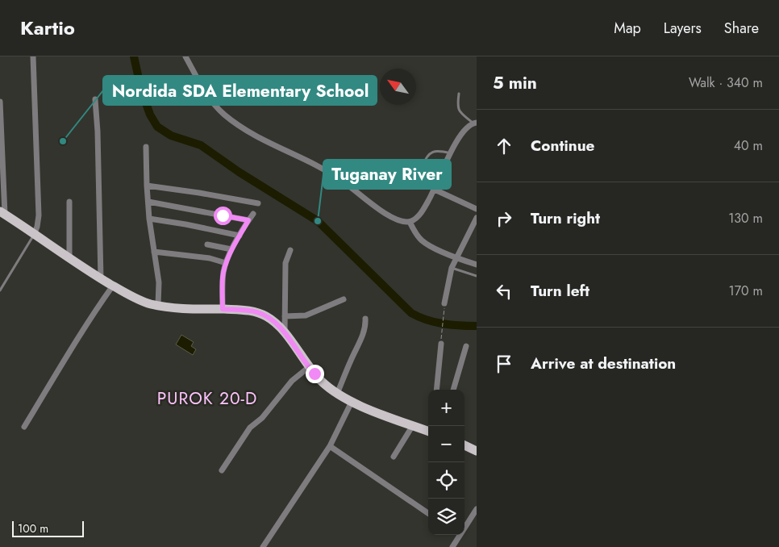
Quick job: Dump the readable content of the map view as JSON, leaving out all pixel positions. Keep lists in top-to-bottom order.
{
  "districts": ["PUROK 20-D"],
  "places": ["Nordida SDA Elementary School", "Tuganay River"],
  "scale_bar": "100 m",
  "north": "top left",
  "page": {
    "header": "Kartio",
    "nav": ["Map", "Layers", "Share"],
    "heading": ["5 min", "Walk · 340 m"],
    "list": [
      ["Continue", "40 m"],
      ["Turn right", "130 m"],
      ["Turn left", "170 m"],
      "Arrive at destination"
    ],
    "map_buttons": ["+", "−"],
    "scale": "100 m"
  }
}
